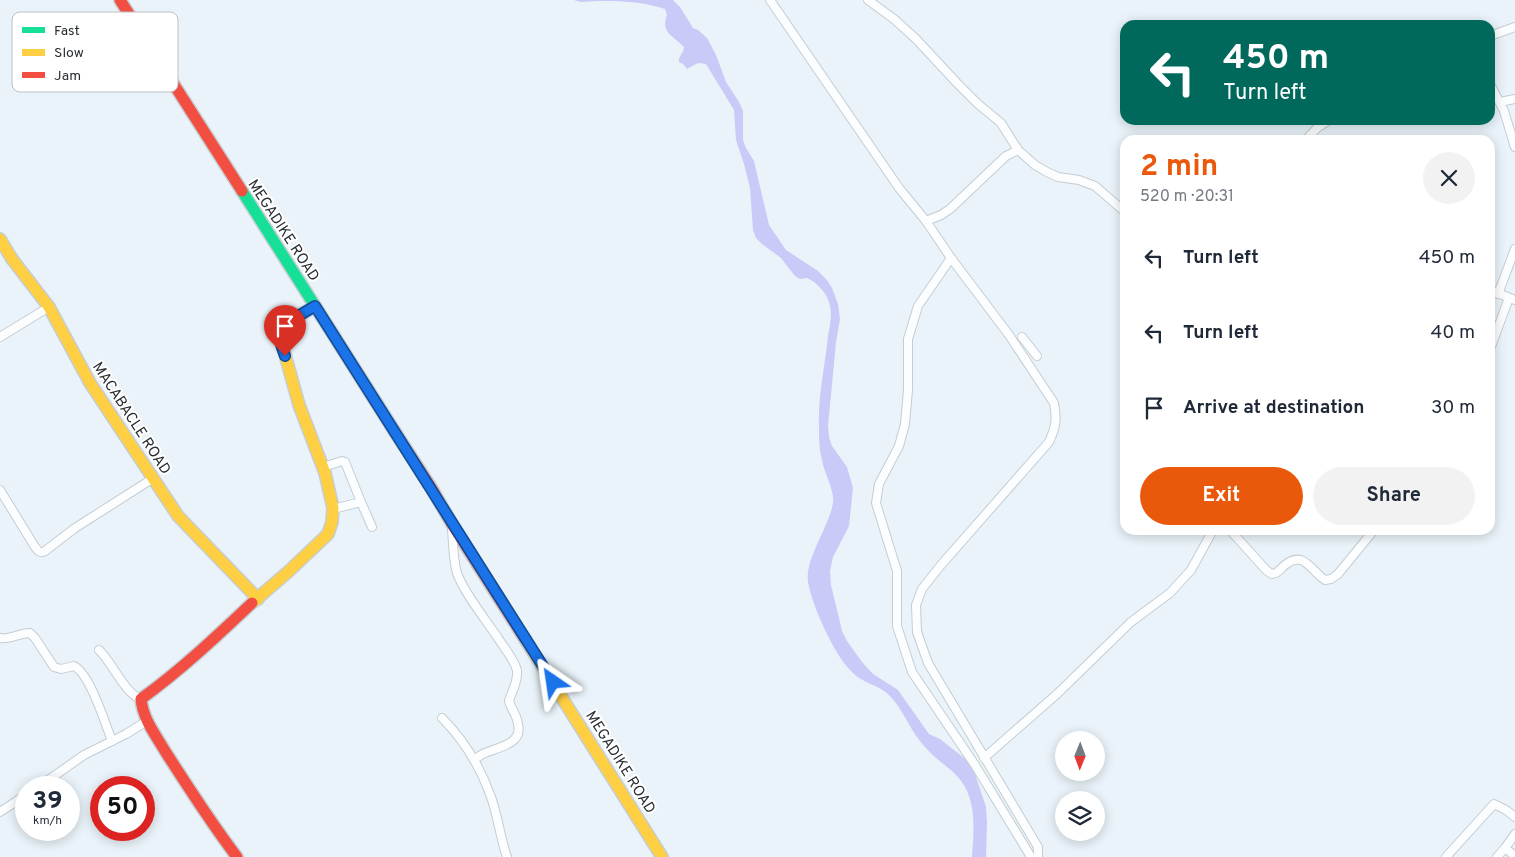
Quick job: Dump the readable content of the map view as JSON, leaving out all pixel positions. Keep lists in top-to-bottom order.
{
  "streets": {
    "street": ["MEGADIKE ROAD", "MACABACLE ROAD"]
  },
  "legend": ["Fast", "Slow", "Jam"],
  "north": "bottom",
  "page": {
    "turn": ["450 m", "Turn left"],
    "heading": ["2 min", "520 m · 20:31"],
    "list": [
      {
        "name": "Turn left",
        "value": "450 m"
      },
      {
        "name": "Turn left",
        "value": "40 m"
      },
      {
        "name": "Arrive at destination",
        "value": "30 m"
      }
    ],
    "buttons": ["Exit", "Share"],
    "speed": "39 km/h",
    "limit": "50"
  }
}
